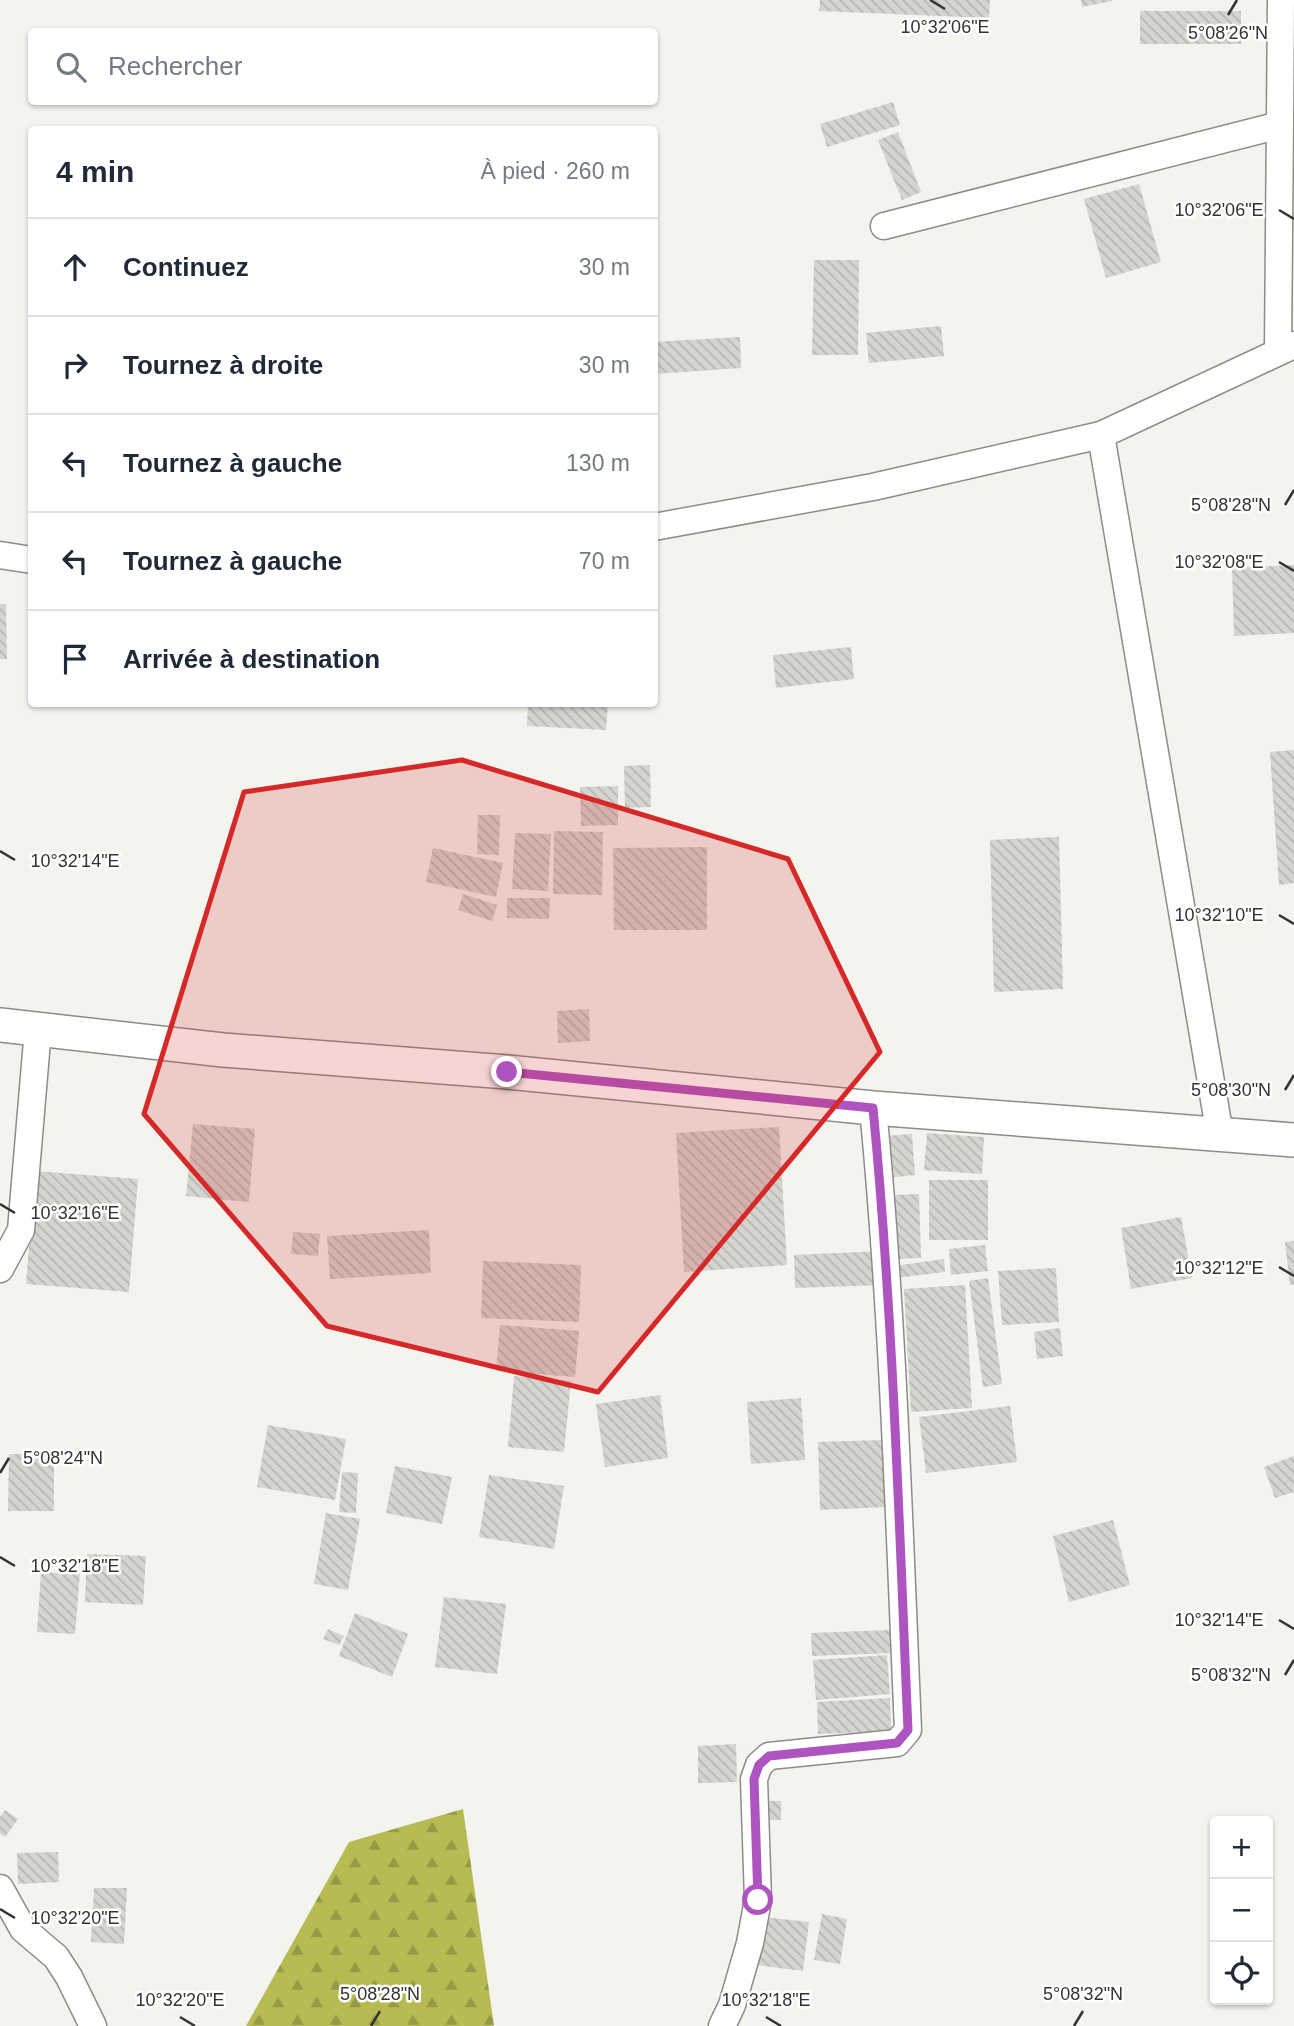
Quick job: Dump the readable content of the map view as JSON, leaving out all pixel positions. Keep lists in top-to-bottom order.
{
  "page": {
    "search": "Rechercher",
    "heading": ["4 min", "À pied · 260 m"],
    "list": [
      ["Continuez", "30 m"],
      ["Tournez à droite", "30 m"],
      ["Tournez à gauche", "130 m"],
      ["Tournez à gauche", "70 m"],
      "Arrivée à destination"
    ],
    "map_buttons": ["+", "−"]
  },
  "coordinates": [
    "10°32'06\"E",
    "5°08'26\"N",
    "5°08'28\"N",
    "10°32'08\"E",
    "10°32'14\"E",
    "10°32'10\"E",
    "5°08'30\"N",
    "10°32'16\"E",
    "10°32'12\"E",
    "5°08'24\"N",
    "10°32'18\"E",
    "5°08'32\"N",
    "10°32'20\"E"
  ]
}
